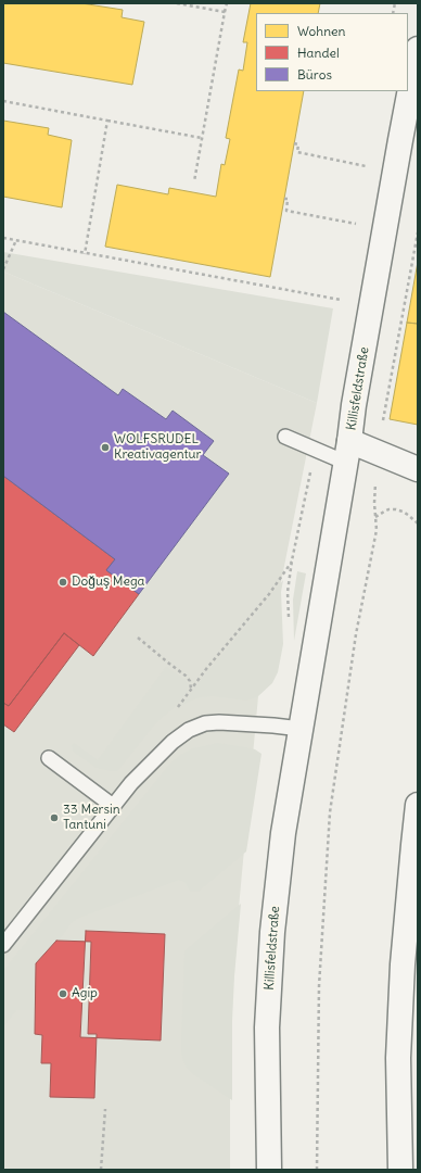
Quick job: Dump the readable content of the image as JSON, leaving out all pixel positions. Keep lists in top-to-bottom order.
{
  "streets": {
    "main road": ["Killisfeldstraße"]
  },
  "places": [
    "WOLFSRUDEL Kreativagentur",
    "Doğuş Mega",
    "33 Mersin Tantuni",
    "Agip"
  ],
  "legend": ["Wohnen", "Handel", "Büros"]
}
